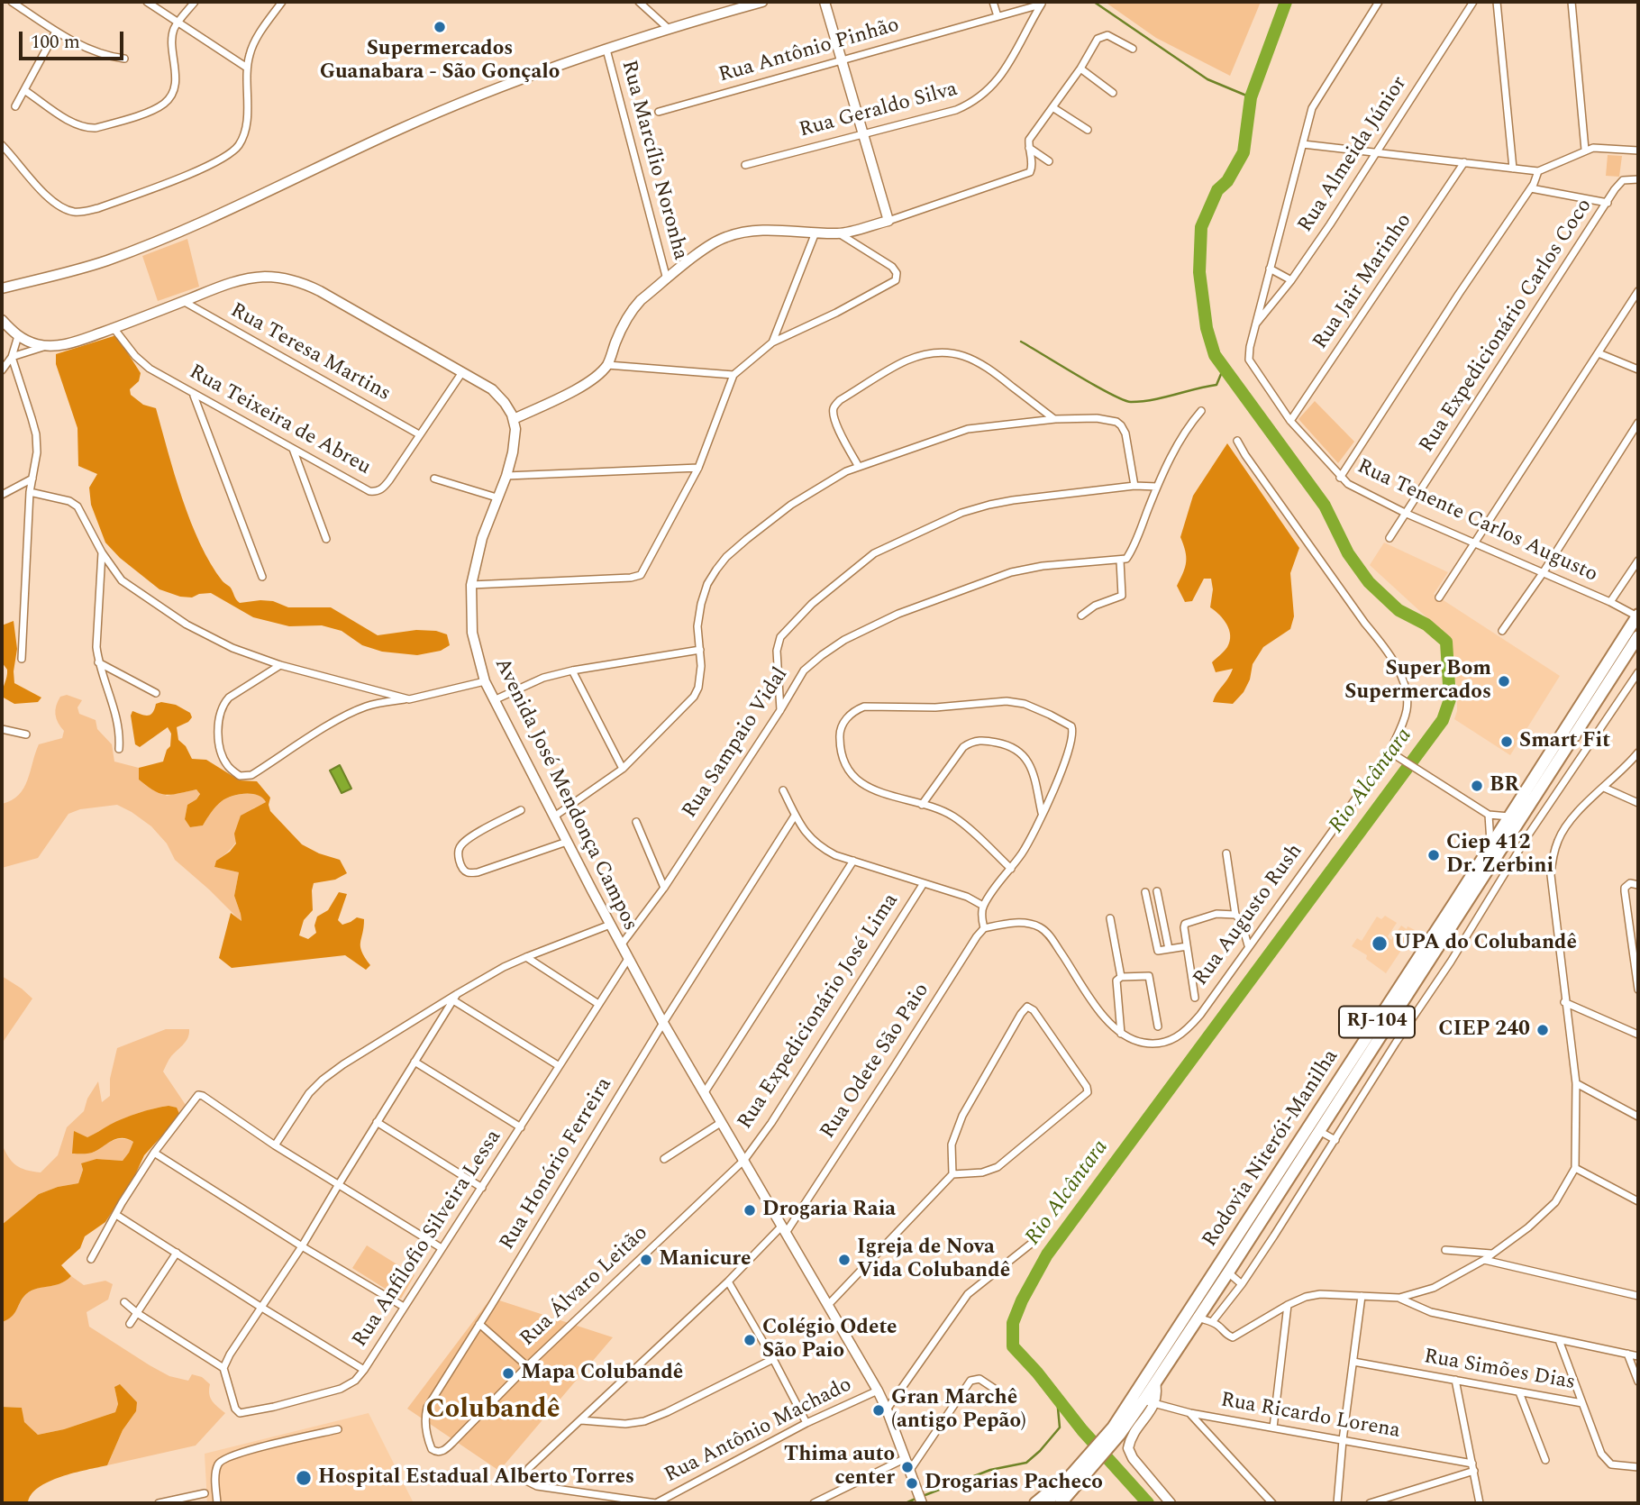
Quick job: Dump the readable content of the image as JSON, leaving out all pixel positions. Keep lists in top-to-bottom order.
{
  "streets": {
    "highway": ["RJ-104", "Rodovia Niterói-Manilha"],
    "main road": ["Avenida José Mendonça Campos"],
    "street": [
      "Rua Antônio Pinhão",
      "Rua Geraldo Silva",
      "Rua Almeida Júnior",
      "Rua Marcílio Noronha",
      "Rua Jair Marinho",
      "Rua Expedicionário Carlos Coco",
      "Rua Teresa Martins",
      "Rua Teixeira de Abreu",
      "Rua Tenente Carlos Augusto",
      "Rua Sampaio Vidal",
      "Rua Augusto Rush",
      "Rua Expedicionário José Lima",
      "Rua Odete São Paio",
      "Rua Honório Ferreira",
      "Rua Anfilofio Silveira Lessa",
      "Rua Álvaro Leitão",
      "Rua Simões Dias",
      "Rua Ricardo Lorena",
      "Rua Antônio Machado"
    ]
  },
  "crossings": [
    ["Rua Antônio Pinhão", "Rua Geraldo Silva"],
    ["Rua Almeida Júnior", "Rua Tenente Carlos Augusto"],
    ["Rua Jair Marinho", "Rua Tenente Carlos Augusto"],
    ["Rua Expedicionário Carlos Coco", "Rua Tenente Carlos Augusto"],
    ["Rua Teresa Martins", "Rua Teixeira de Abreu"],
    ["Rua Tenente Carlos Augusto", "Rodovia Niterói-Manilha"],
    ["Rua Sampaio Vidal", "Avenida José Mendonça Campos"],
    ["Avenida José Mendonça Campos", "Rua Expedicionário José Lima"],
    ["Avenida José Mendonça Campos", "Rua Odete São Paio"],
    ["Avenida José Mendonça Campos", "Rua Honório Ferreira"],
    ["Avenida José Mendonça Campos", "Rua Anfilofio Silveira Lessa"],
    ["Avenida José Mendonça Campos", "Rua Álvaro Leitão"],
    ["Avenida José Mendonça Campos", "Rua Antônio Machado"],
    ["Rua Expedicionário José Lima", "Rua Álvaro Leitão"],
    ["Rua Odete São Paio", "Rua Antônio Machado"],
    ["Rodovia Niterói-Manilha", "Rua Ricardo Lorena"],
    ["Rua Honório Ferreira", "Rua Álvaro Leitão"]
  ],
  "districts": ["Colubandê"],
  "water": ["Rio Alcântara"],
  "places": [
    "Supermercados Guanabara - São Gonçalo",
    "Super Bom Supermercados",
    "Smart Fit",
    "BR",
    "Ciep 412 Dr. Zerbini",
    "UPA do Colubandê",
    "CIEP 240",
    "Drogaria Raia",
    "Manicure",
    "Igreja de Nova Vida Colubandê",
    "Colégio Odete São Paio",
    "Mapa Colubandê",
    "Gran Marchê (antigo Pepão)",
    "Thima auto center",
    "Hospital Estadual Alberto Torres",
    "Drogarias Pacheco"
  ],
  "scale_bar": "100 m"
}
